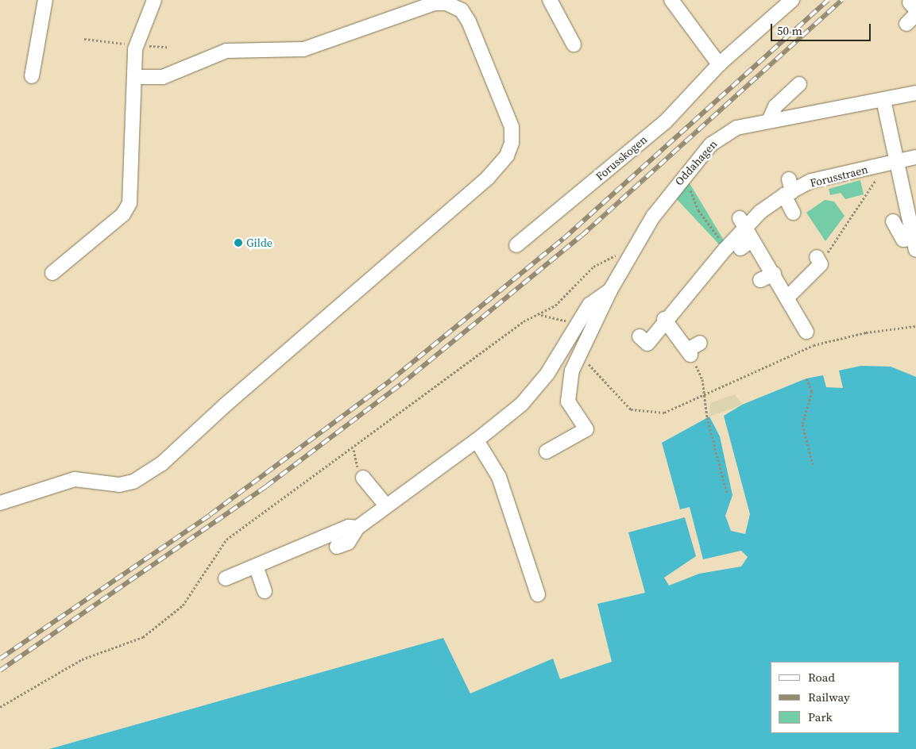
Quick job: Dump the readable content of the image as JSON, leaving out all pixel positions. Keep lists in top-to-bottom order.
{
  "streets": {
    "street": ["Forusskogen", "Oddahagen", "Forusstraen"]
  },
  "places": ["Gilde"],
  "legend": ["Road", "Railway", "Park"],
  "scale_bar": "50 m"
}
